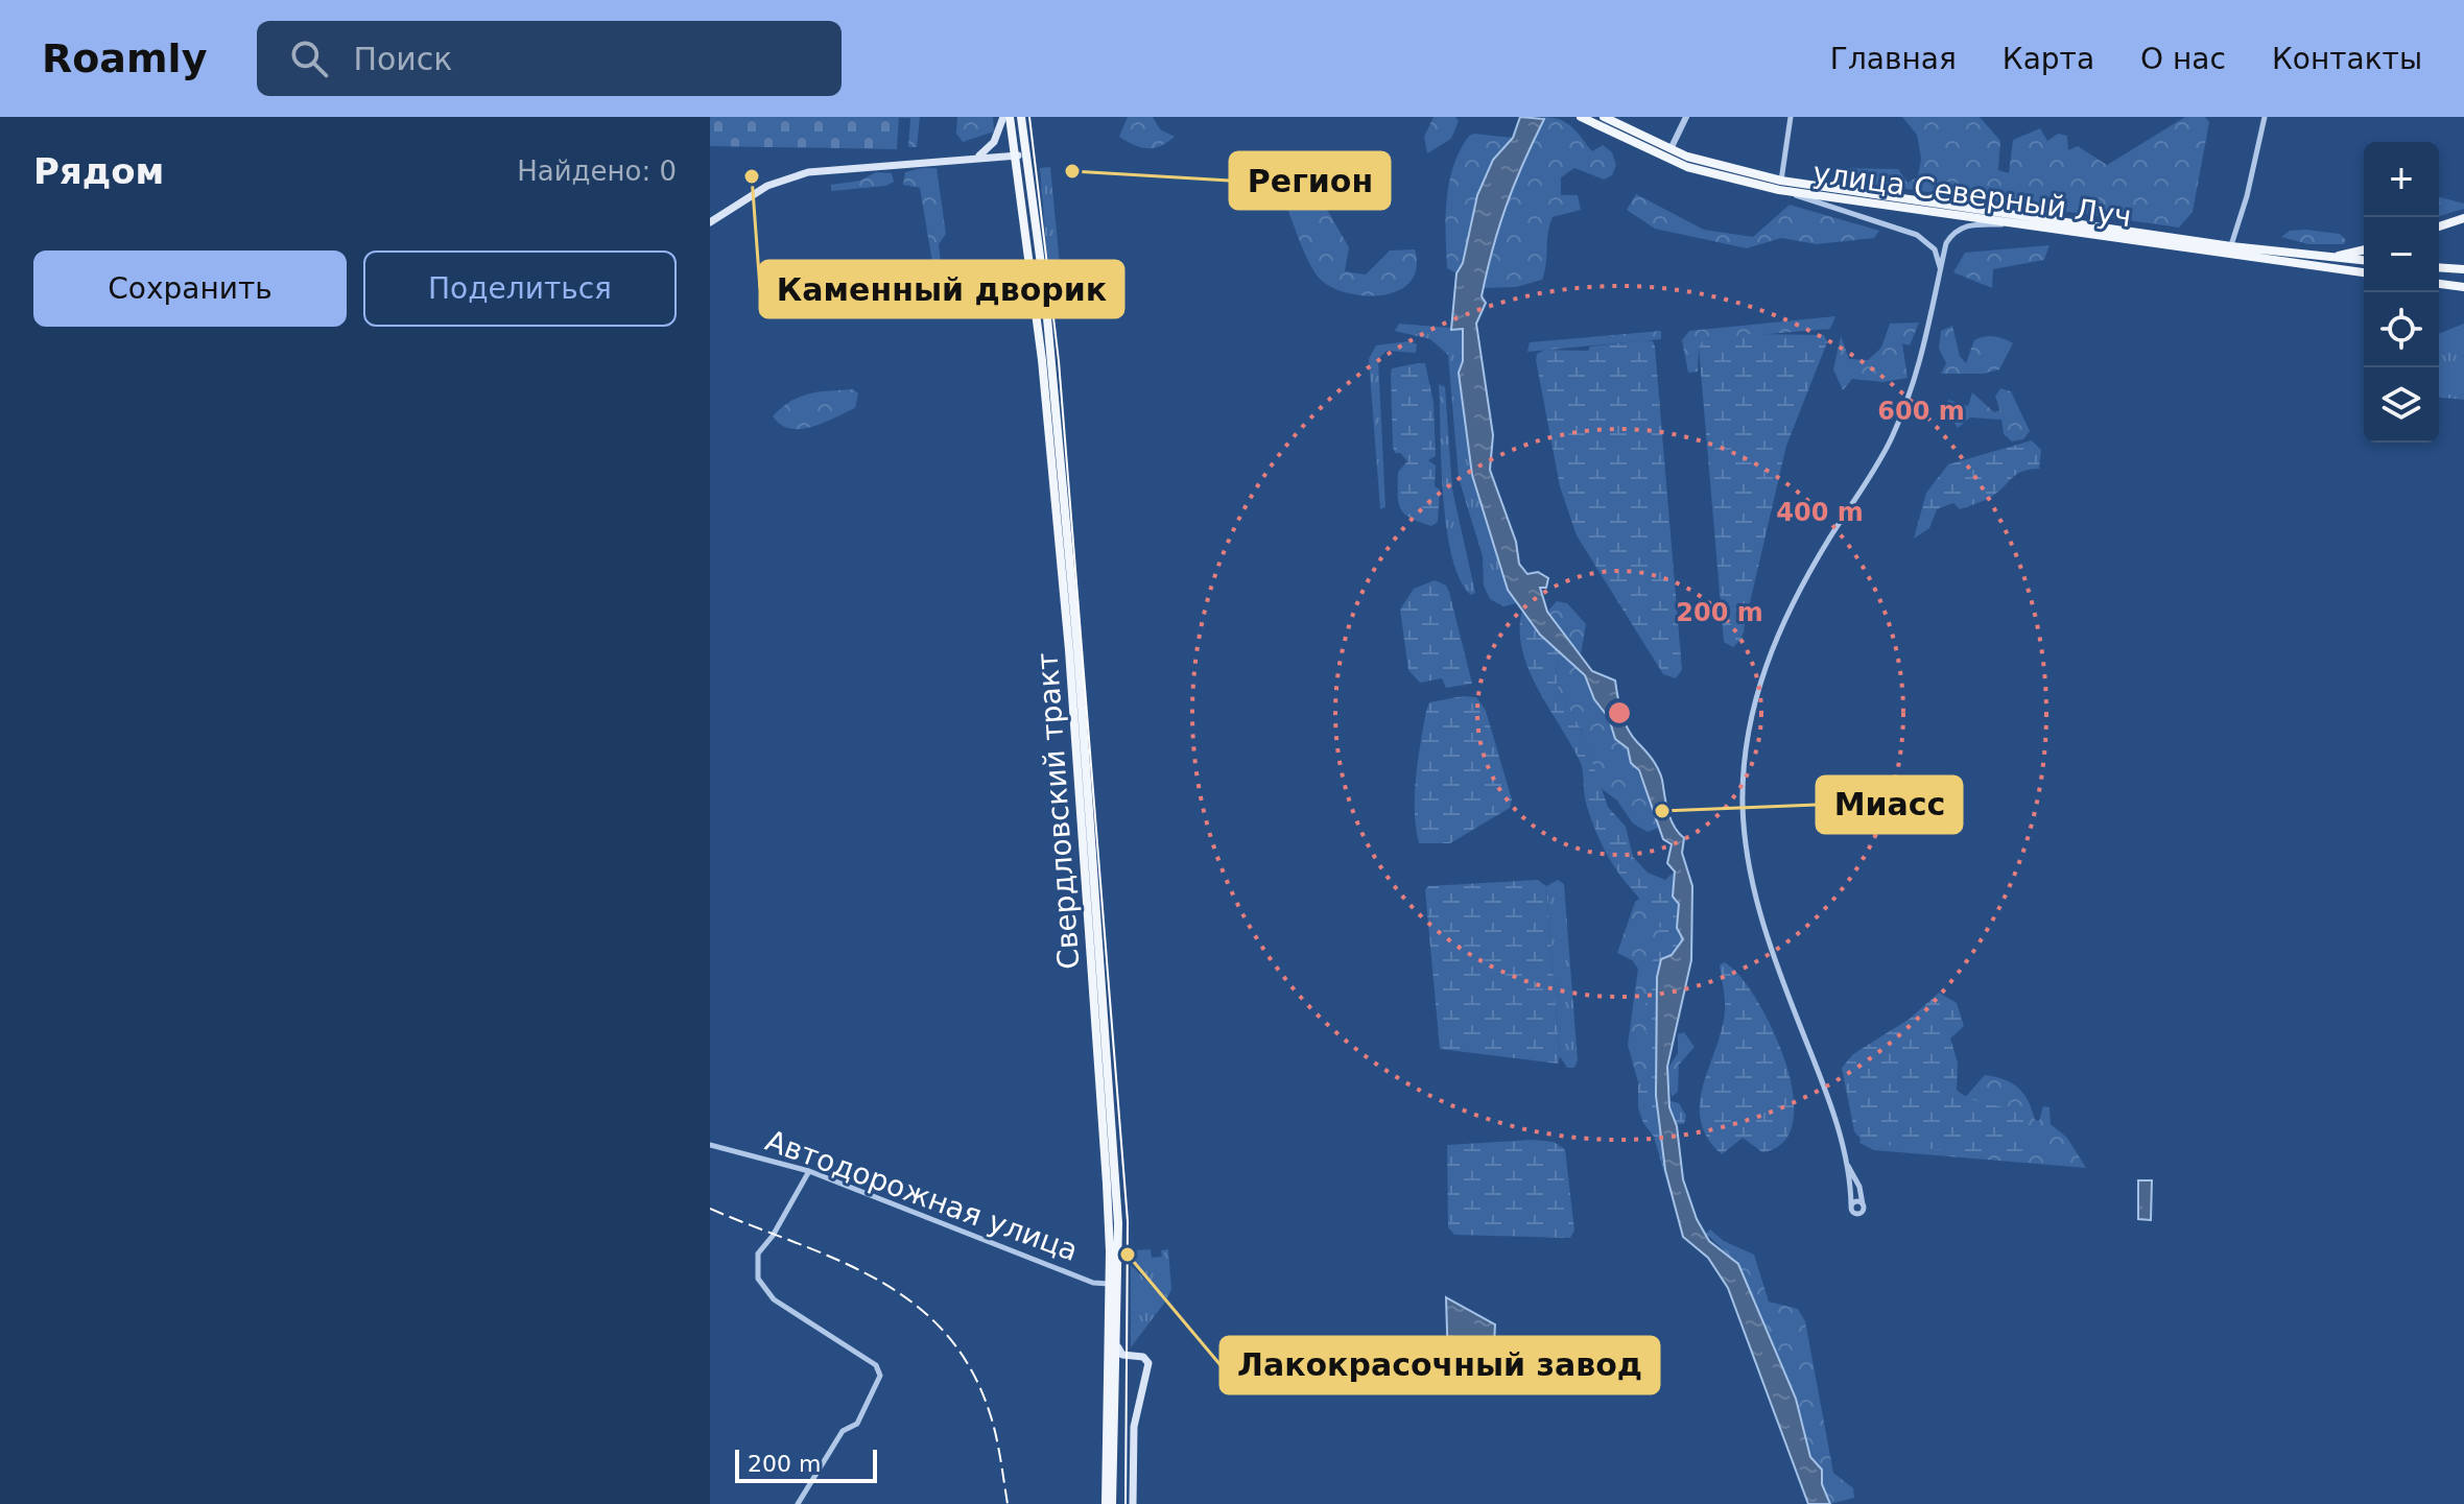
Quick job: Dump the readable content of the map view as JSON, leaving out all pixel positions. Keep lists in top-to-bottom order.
{
  "streets": {
    "main road": ["улица Северный Луч", "Свердловский тракт"],
    "street": ["Автодорожная улица"]
  },
  "crossings": [
    ["Свердловский тракт", "Автодорожная улица"]
  ],
  "places": [
    "Регион",
    "Каменный дворик",
    "Миасс",
    "Лакокрасочный завод"
  ],
  "scale_bar": "200 m",
  "page": {
    "header": "Roamly",
    "search": "Поиск",
    "nav": [
      "Главная",
      "Карта",
      "О нас",
      "Контакты"
    ],
    "heading": ["Рядом", "Найдено: 0"],
    "map_buttons": ["+", "−"],
    "buttons": ["Сохранить", "Поделиться"],
    "scale": "200 m"
  },
  "rings": ["600 m", "400 m", "200 m"]
}
